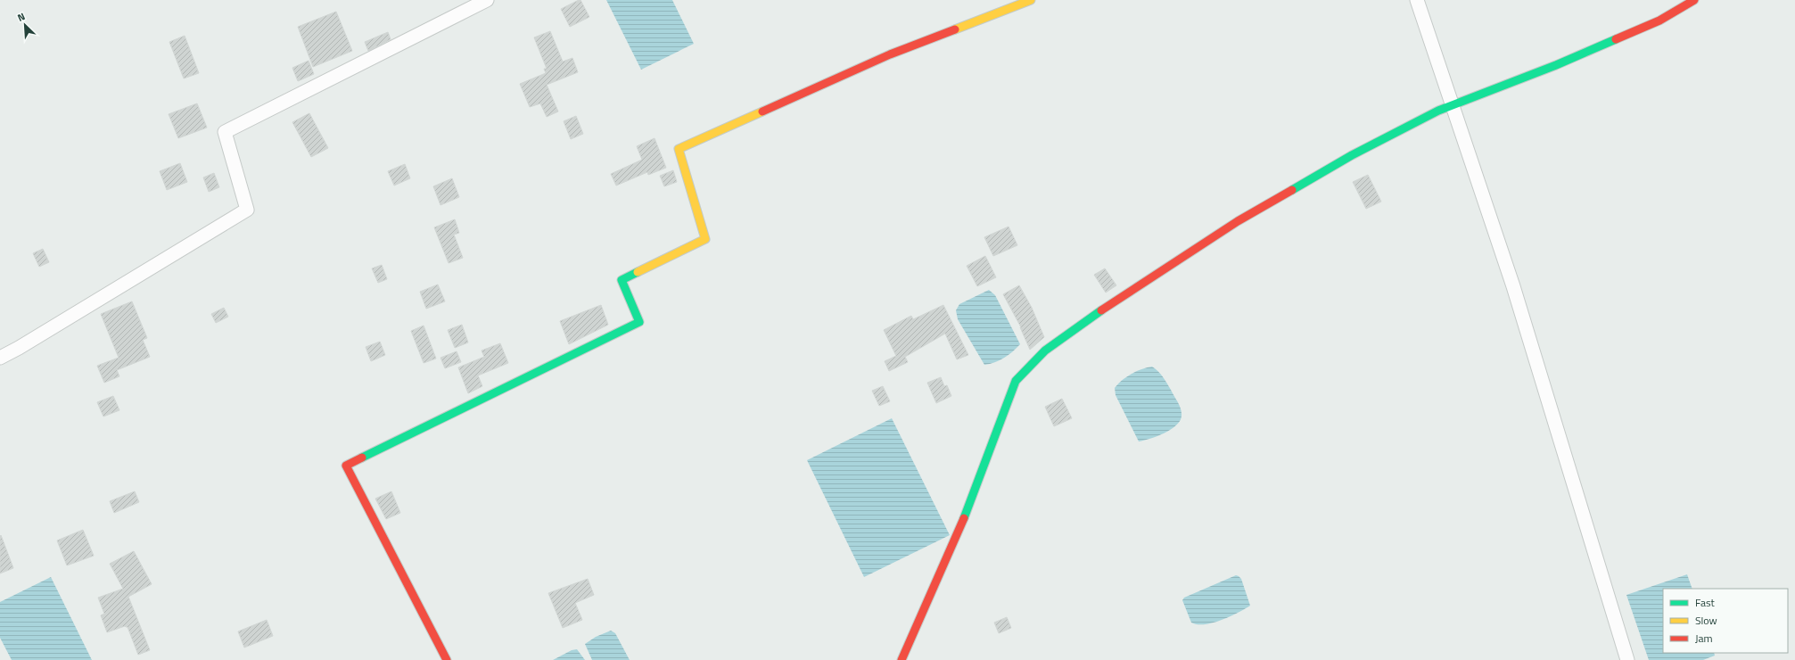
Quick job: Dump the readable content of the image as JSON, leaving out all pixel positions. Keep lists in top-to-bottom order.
{
  "legend": ["Fast", "Slow", "Jam"],
  "north": "top left"
}
